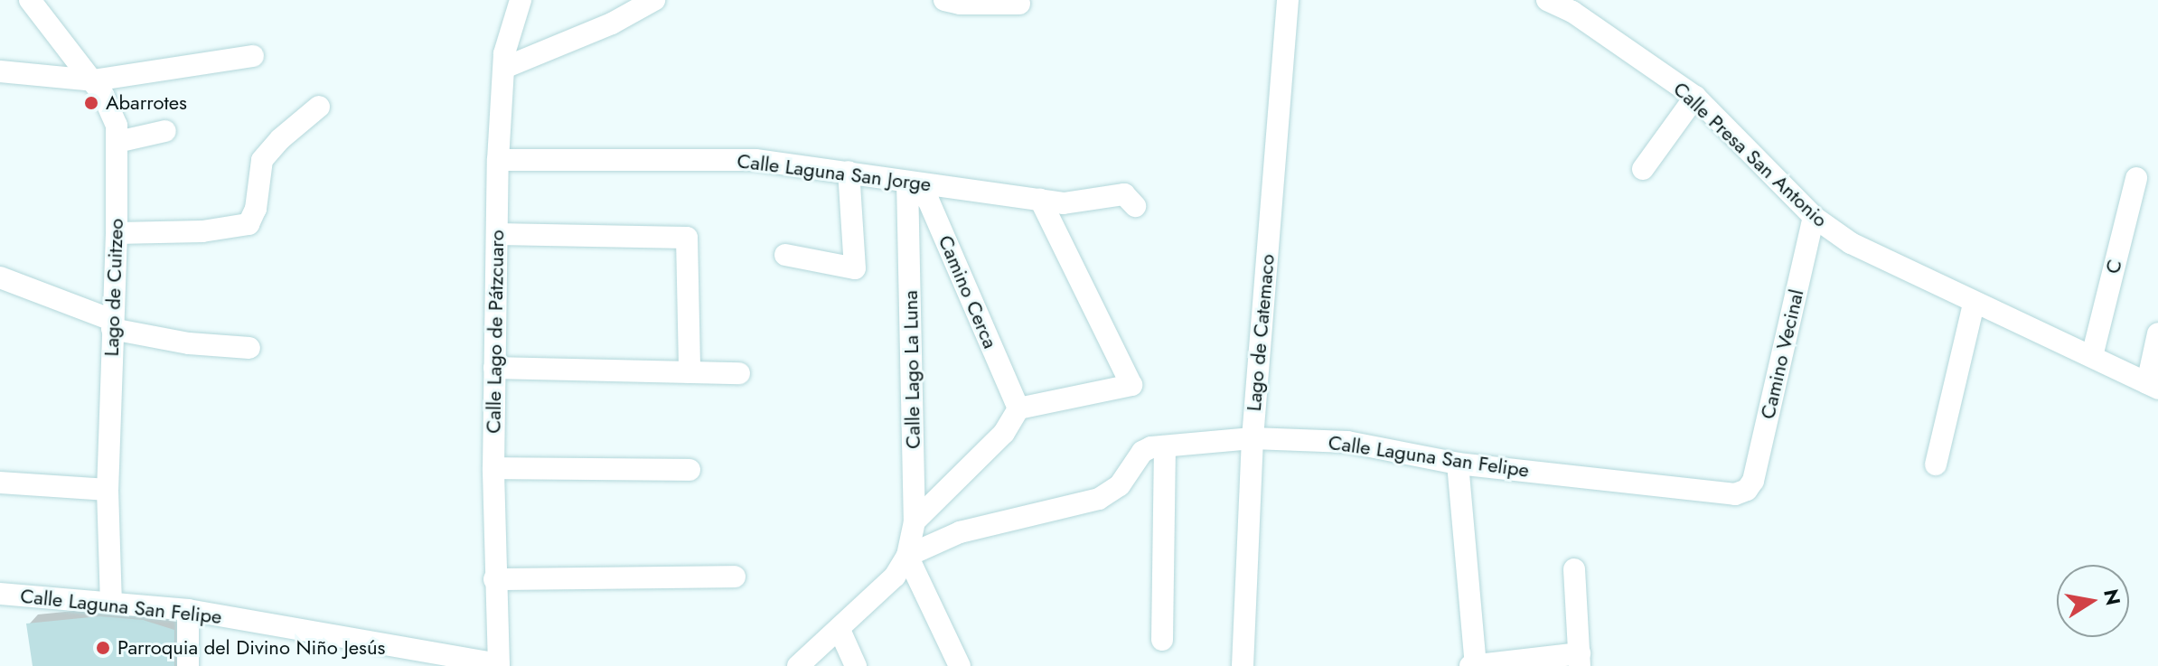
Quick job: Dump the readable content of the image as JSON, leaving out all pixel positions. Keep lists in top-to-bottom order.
{
  "streets": {
    "street": [
      "Calle Presa San Antonio",
      "Calle Laguna San Jorge",
      "C",
      "Lago de Cuitzeo",
      "Camino Cerca",
      "Calle Lago de Pátzcuaro",
      "Lago de Catemaco",
      "Camino Vecinal",
      "Calle Lago La Luna",
      "Calle Laguna San Felipe"
    ]
  },
  "crossings": [
    ["Calle Presa San Antonio", "C"],
    ["Calle Presa San Antonio", "Camino Vecinal"],
    ["Calle Laguna San Jorge", "Camino Cerca"],
    ["Calle Laguna San Jorge", "Calle Lago de Pátzcuaro"],
    ["Calle Laguna San Jorge", "Calle Lago La Luna"],
    ["Lago de Cuitzeo", "Calle Laguna San Felipe"],
    ["Camino Cerca", "Calle Lago La Luna"],
    ["Calle Lago de Pátzcuaro", "Calle Laguna San Felipe"],
    ["Lago de Catemaco", "Calle Laguna San Felipe"],
    ["Camino Vecinal", "Calle Laguna San Felipe"],
    ["Calle Lago La Luna", "Calle Laguna San Felipe"]
  ],
  "places": ["Abarrotes", "Parroquia del Divino Niño Jesús"],
  "north": "right"
}
